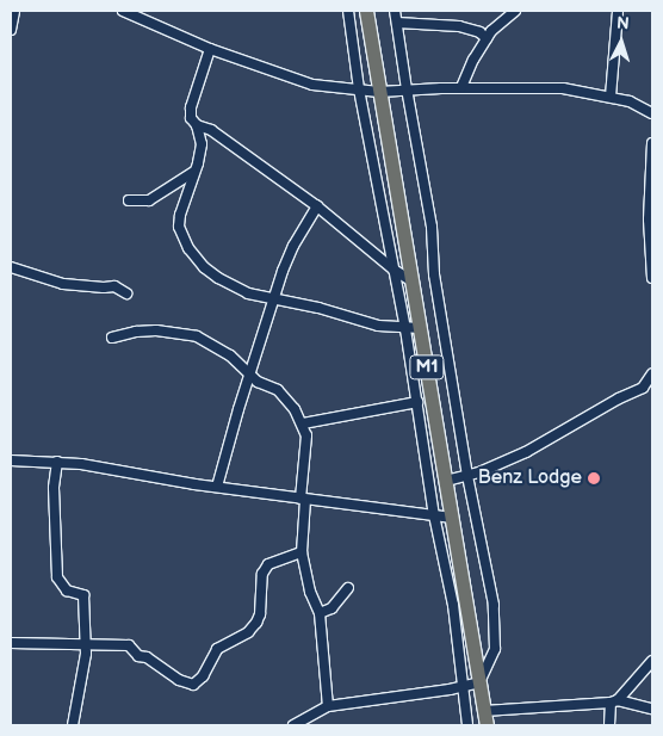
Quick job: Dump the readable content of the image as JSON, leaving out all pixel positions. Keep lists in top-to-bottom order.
{
  "streets": {
    "highway": ["M1"]
  },
  "places": ["Benz Lodge"],
  "north": "top"
}
